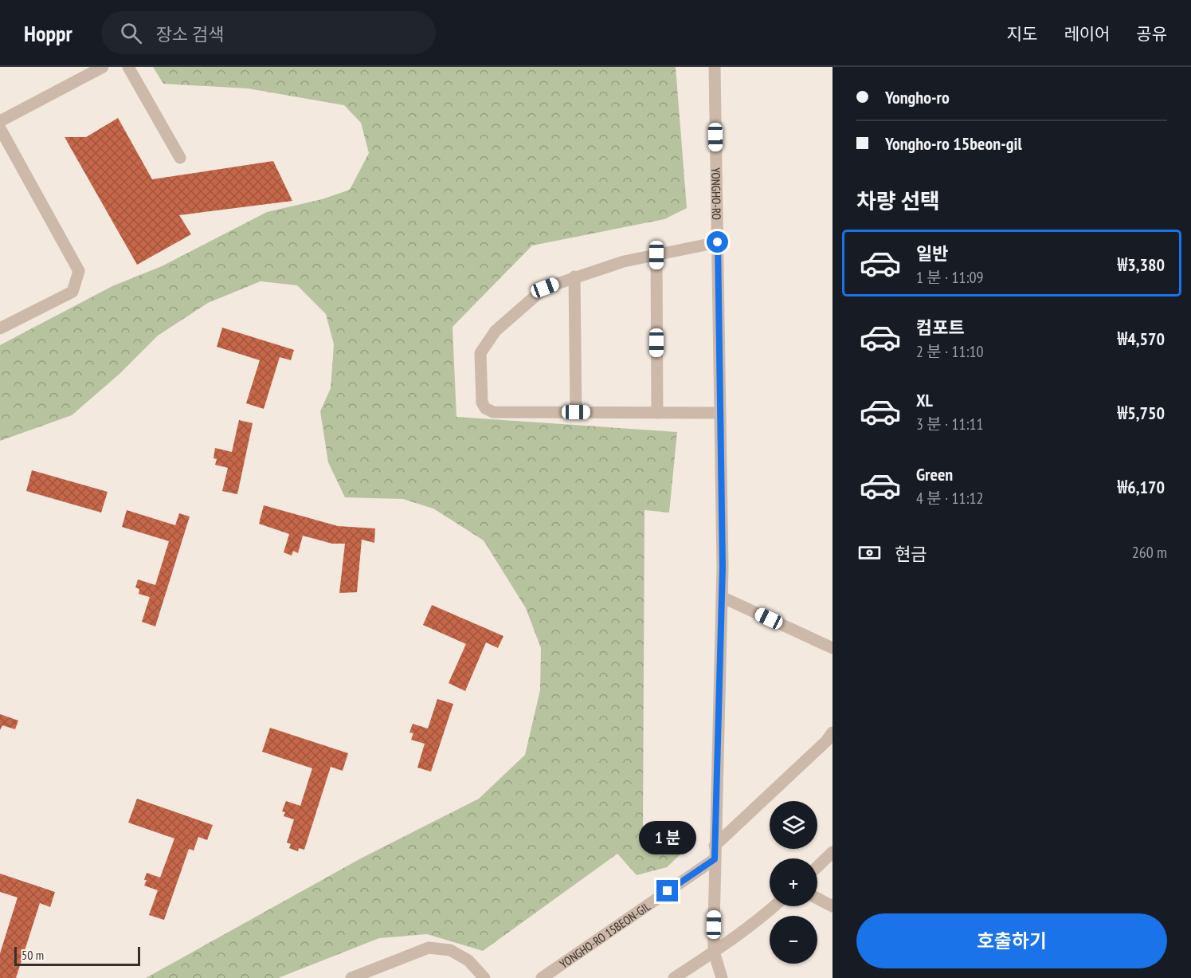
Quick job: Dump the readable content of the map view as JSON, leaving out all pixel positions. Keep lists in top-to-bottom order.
{
  "streets": {
    "street": ["YONGHO-RO", "YONGHO-RO 15BEON-GIL"]
  },
  "crossings": [
    ["YONGHO-RO", "YONGHO-RO 15BEON-GIL"]
  ],
  "scale_bar": "50 m",
  "page": {
    "header": "Hoppr",
    "search": "장소 검색",
    "nav": ["지도", "레이어", "공유"],
    "banner": ["Yongho-ro", "Yongho-ro 15beon-gil"],
    "heading": "차량 선택",
    "list": [
      {
        "name": "일반",
        "note": "1 분 · 11:09",
        "value": "₩3,380"
      },
      {
        "name": "컴포트",
        "note": "2 분 · 11:10",
        "value": "₩4,570"
      },
      {
        "name": "XL",
        "note": "3 분 · 11:11",
        "value": "₩5,750"
      },
      {
        "name": "Green",
        "note": "4 분 · 11:12",
        "value": "₩6,170"
      }
    ],
    "pay": ["현금", "260 m"],
    "map_buttons": ["+", "−"],
    "bubble": "1 분",
    "buttons": "호출하기",
    "scale": "50 m"
  }
}
